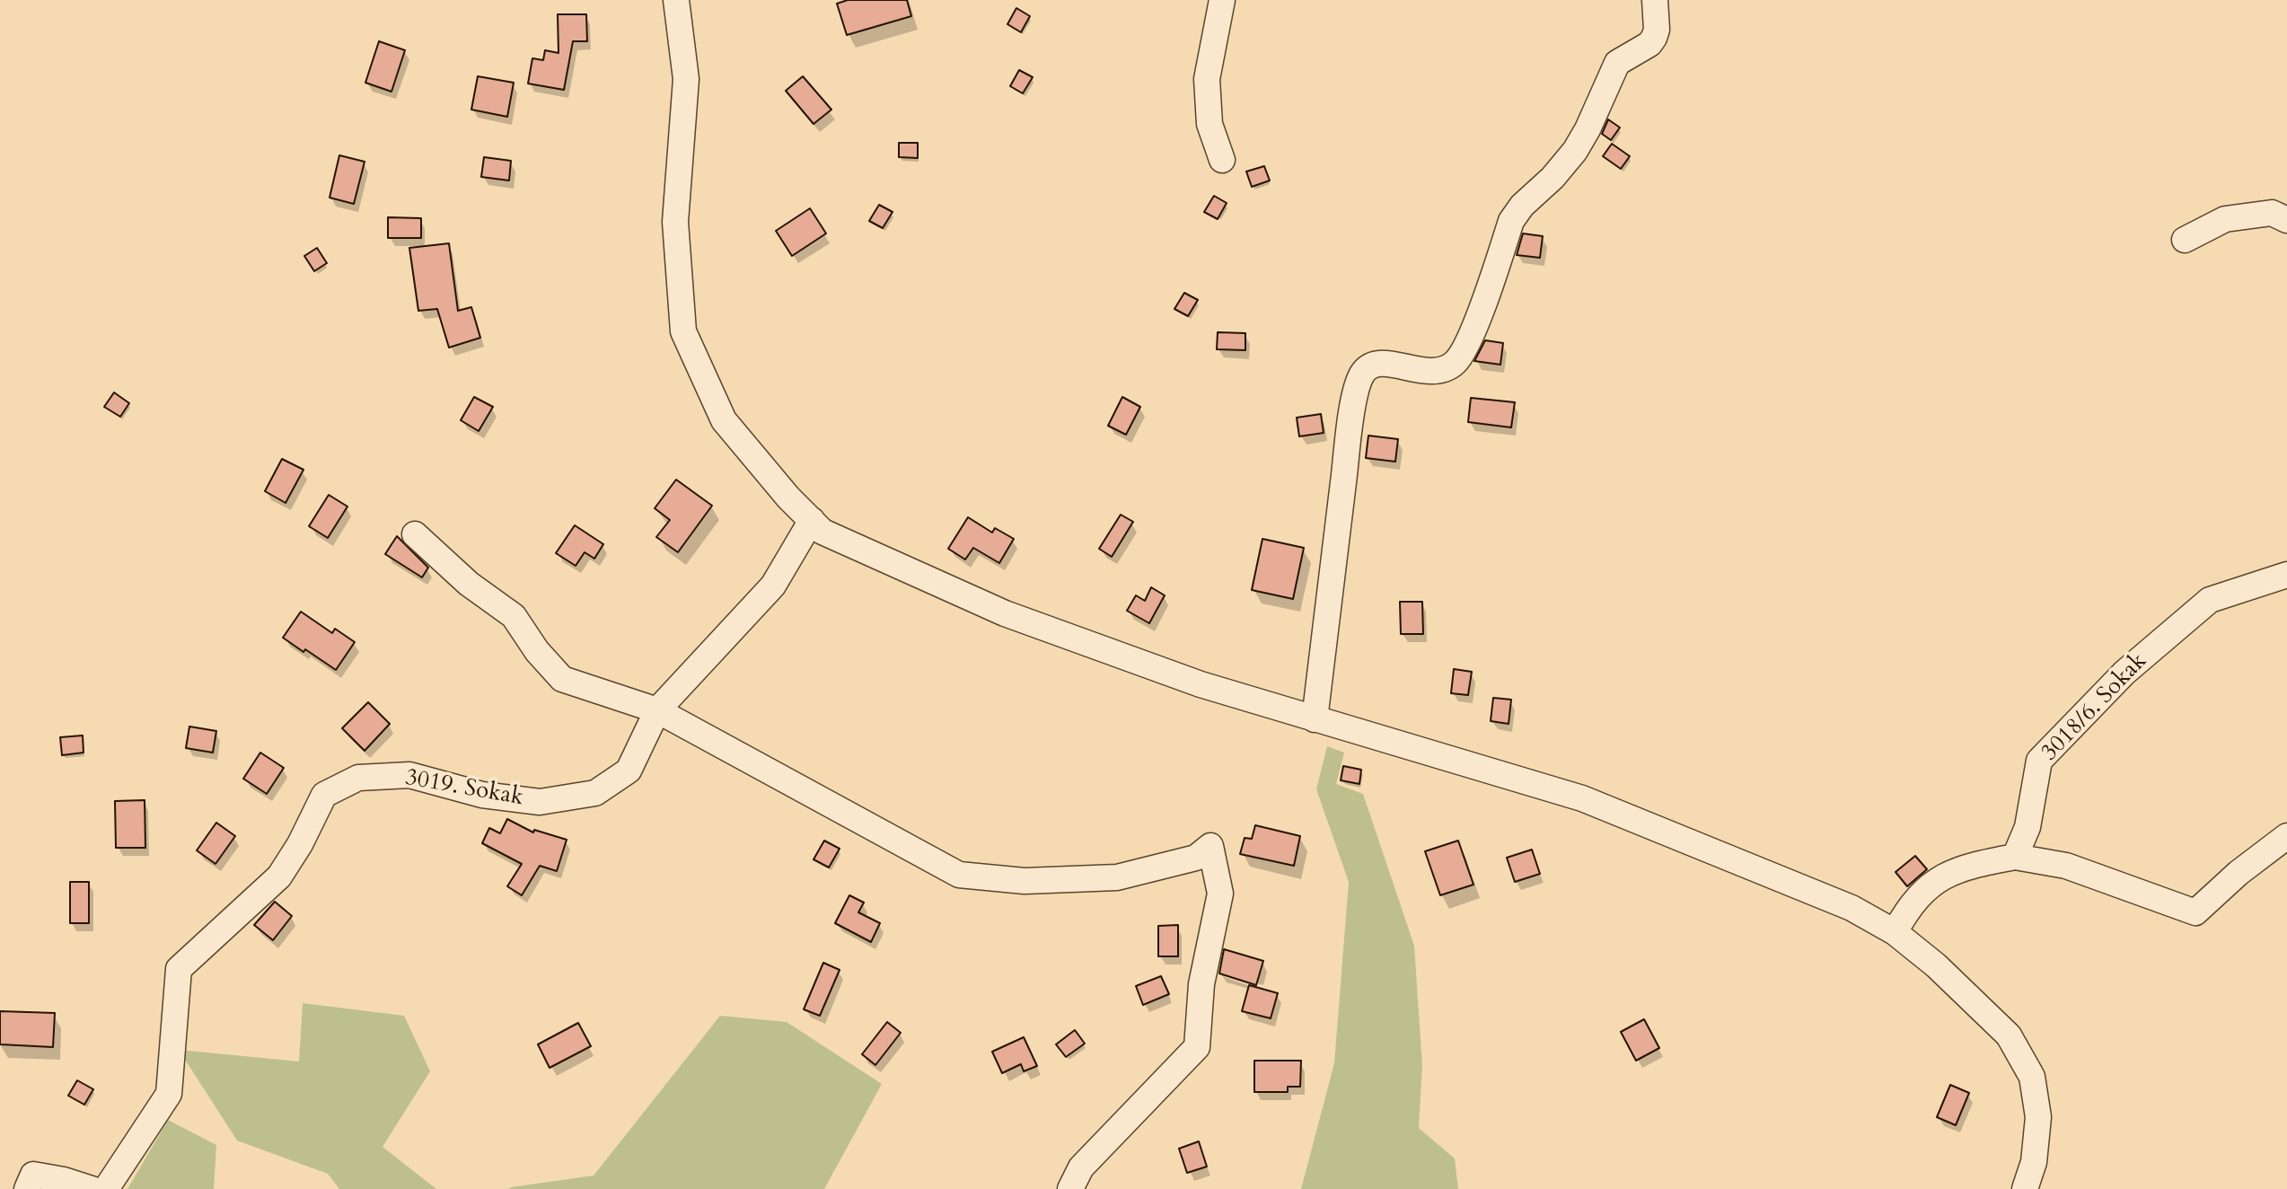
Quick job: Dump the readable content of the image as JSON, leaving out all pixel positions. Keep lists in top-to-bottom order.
{
  "streets": {
    "street": ["3018/6. Sokak", "3019. Sokak"]
  }
}
